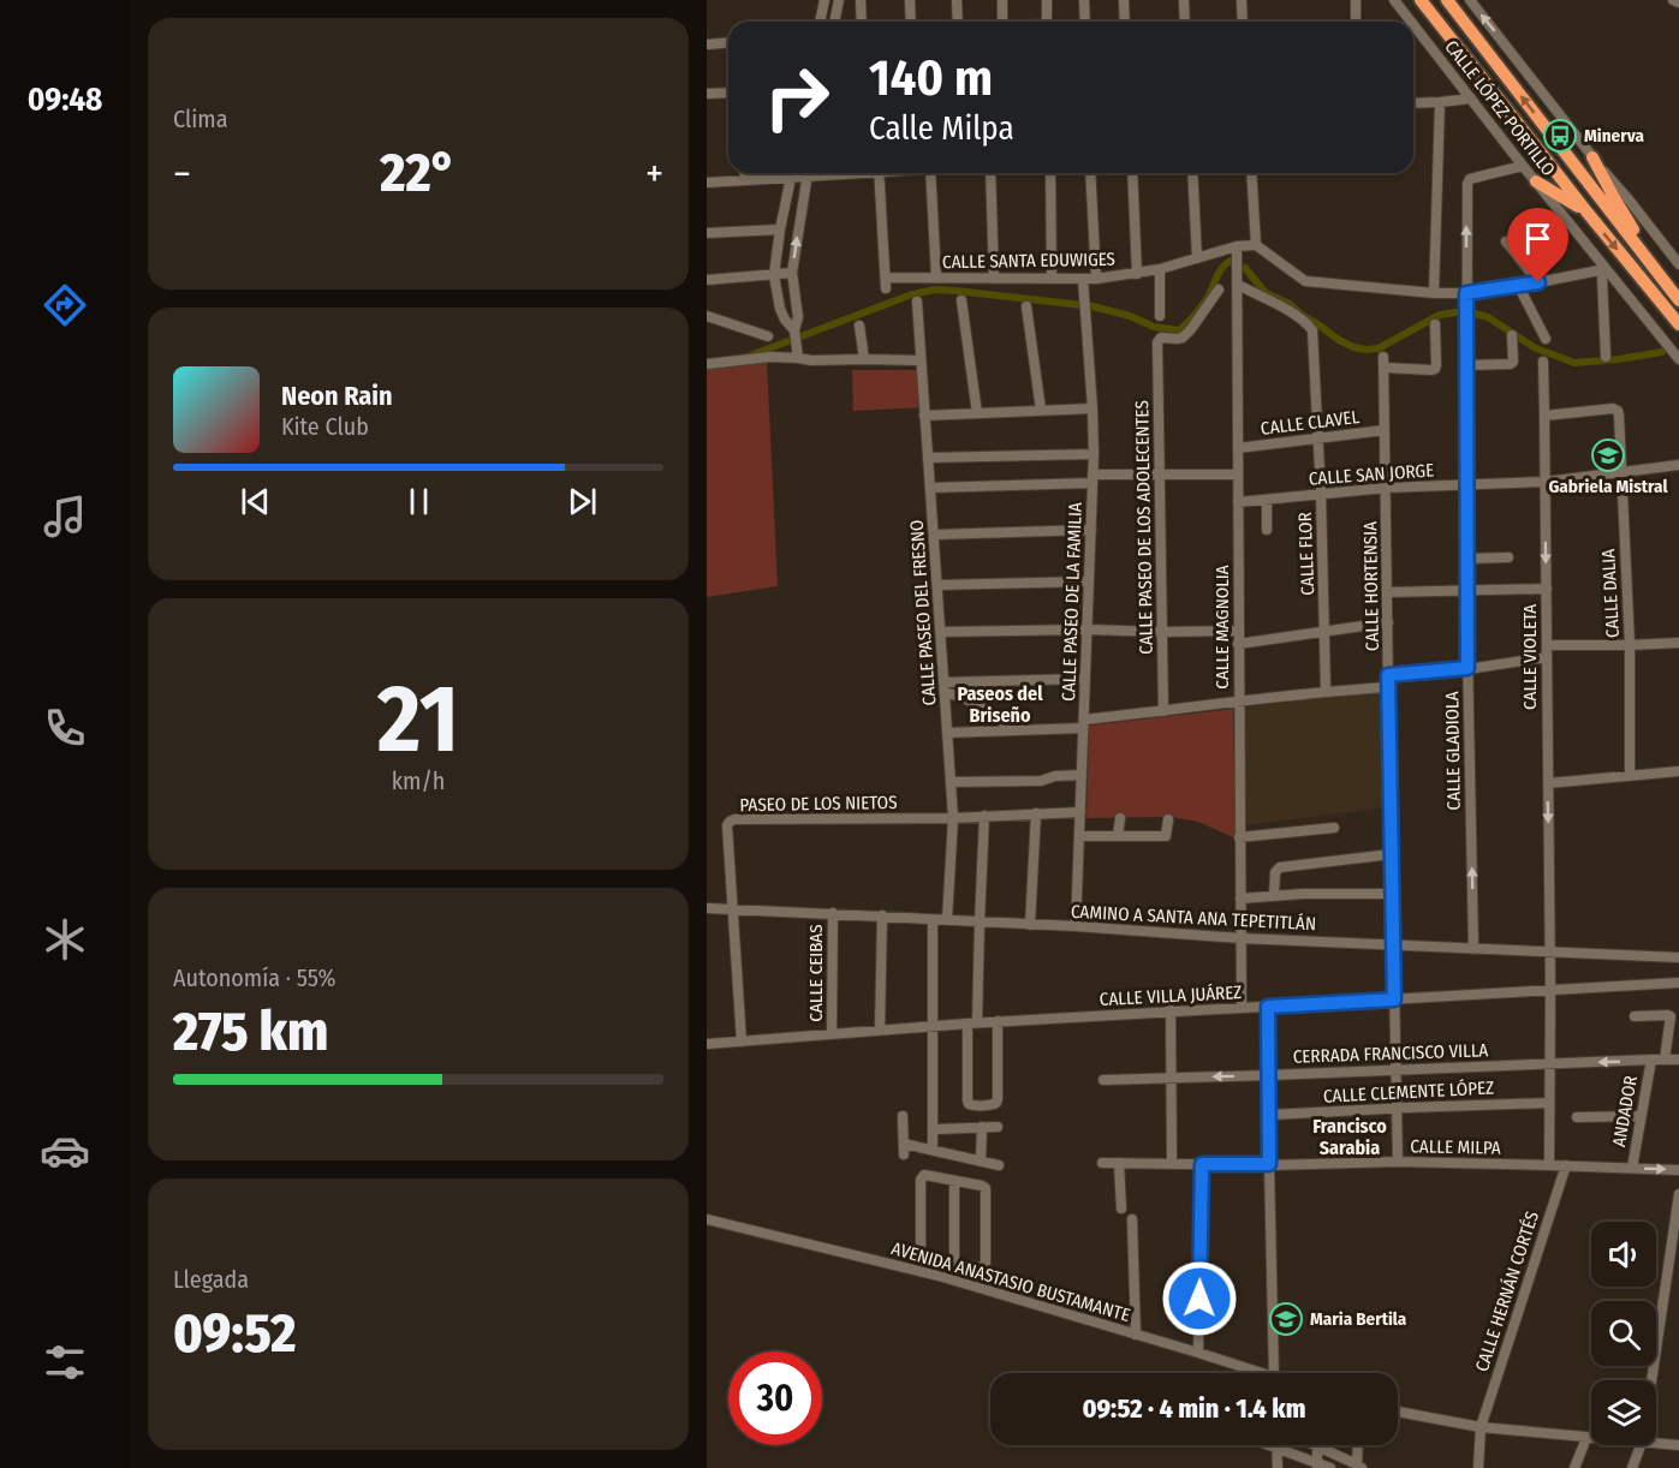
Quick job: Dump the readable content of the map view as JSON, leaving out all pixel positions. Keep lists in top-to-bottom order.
{
  "streets": {
    "street": [
      "CALLE LÓPEZ PORTILLO",
      "CALLE SANTA EDUWIGES",
      "CALLE CLAVEL",
      "CALLE SAN JORGE",
      "CALLE PASEO DE LOS ADOLECENTES",
      "CALLE FLOR",
      "CALLE HORTENSIA",
      "CALLE DALIA",
      "CALLE PASEO DE LA FAMILIA",
      "CALLE PASEO DEL FRESNO",
      "CALLE MAGNOLIA",
      "CALLE VIOLETA",
      "CALLE GLADIOLA",
      "PASEO DE LOS NIETOS",
      "CAMINO A SANTA ANA TEPETITLÁN",
      "CALLE CEIBAS",
      "CALLE VILLA JUÁREZ",
      "CERRADA FRANCISCO VILLA",
      "CALLE CLEMENTE LÓPEZ",
      "ANDADOR",
      "CALLE MILPA",
      "AVENIDA ANASTASIO BUSTAMANTE",
      "CALLE HERNÁN CORTÉS"
    ]
  },
  "crossings": [
    ["CALLE LÓPEZ PORTILLO", "CALLE GLADIOLA"],
    ["CALLE SANTA EDUWIGES", "CALLE PASEO DE LA FAMILIA"],
    ["CALLE SANTA EDUWIGES", "CALLE MAGNOLIA"],
    ["CALLE CLAVEL", "CALLE FLOR"],
    ["CALLE CLAVEL", "CALLE HORTENSIA"],
    ["CALLE CLAVEL", "CALLE MAGNOLIA"],
    ["CALLE SAN JORGE", "CALLE FLOR"],
    ["CALLE SAN JORGE", "CALLE HORTENSIA"],
    ["CALLE SAN JORGE", "CALLE DALIA"],
    ["CALLE SAN JORGE", "CALLE MAGNOLIA"],
    ["CALLE SAN JORGE", "CALLE VIOLETA"],
    ["CALLE SAN JORGE", "CALLE GLADIOLA"],
    ["CALLE FLOR", "CALLE MAGNOLIA"],
    ["CALLE HORTENSIA", "CAMINO A SANTA ANA TEPETITLÁN"],
    ["CALLE HORTENSIA", "CALLE VILLA JUÁREZ"],
    ["CALLE HORTENSIA", "CERRADA FRANCISCO VILLA"],
    ["CALLE HORTENSIA", "CALLE CLEMENTE LÓPEZ"],
    ["CALLE HORTENSIA", "CALLE MILPA"],
    ["CALLE DALIA", "CALLE VIOLETA"],
    ["CALLE PASEO DE LA FAMILIA", "CAMINO A SANTA ANA TEPETITLÁN"],
    ["CALLE PASEO DEL FRESNO", "PASEO DE LOS NIETOS"],
    ["CALLE PASEO DEL FRESNO", "CAMINO A SANTA ANA TEPETITLÁN"],
    ["CALLE MAGNOLIA", "CAMINO A SANTA ANA TEPETITLÁN"],
    ["CALLE MAGNOLIA", "CALLE VILLA JUÁREZ"],
    ["CALLE VIOLETA", "CAMINO A SANTA ANA TEPETITLÁN"],
    ["CALLE GLADIOLA", "CAMINO A SANTA ANA TEPETITLÁN"],
    ["PASEO DE LOS NIETOS", "CAMINO A SANTA ANA TEPETITLÁN"],
    ["CAMINO A SANTA ANA TEPETITLÁN", "CALLE CEIBAS"],
    ["CALLE CEIBAS", "CALLE VILLA JUÁREZ"],
    ["CERRADA FRANCISCO VILLA", "ANDADOR"],
    ["ANDADOR", "CALLE MILPA"],
    ["CALLE MILPA", "CALLE HERNÁN CORTÉS"]
  ],
  "one_way": ["CALLE VIOLETA"],
  "districts": ["Paseos del Briseño", "Francisco Sarabia"],
  "places": {
    "bus stop": ["Minerva"],
    "school or university": ["Gabriela Mistral", "Maria Bertila"]
  },
  "page": {
    "tabs": "09:48",
    "tile": [
      "Clima",
      ["21", "km/h"],
      ["Autonomía · 55%", "275 km"],
      ["Llegada", "09:52"]
    ],
    "turn": ["140 m", "Calle Milpa"],
    "heat": ["−", "22°", "+"],
    "song": ["Neon Rain", "Kite Club"],
    "limit": "30",
    "trip": "09:52 · 4 min · 1.4 km"
  }
}
